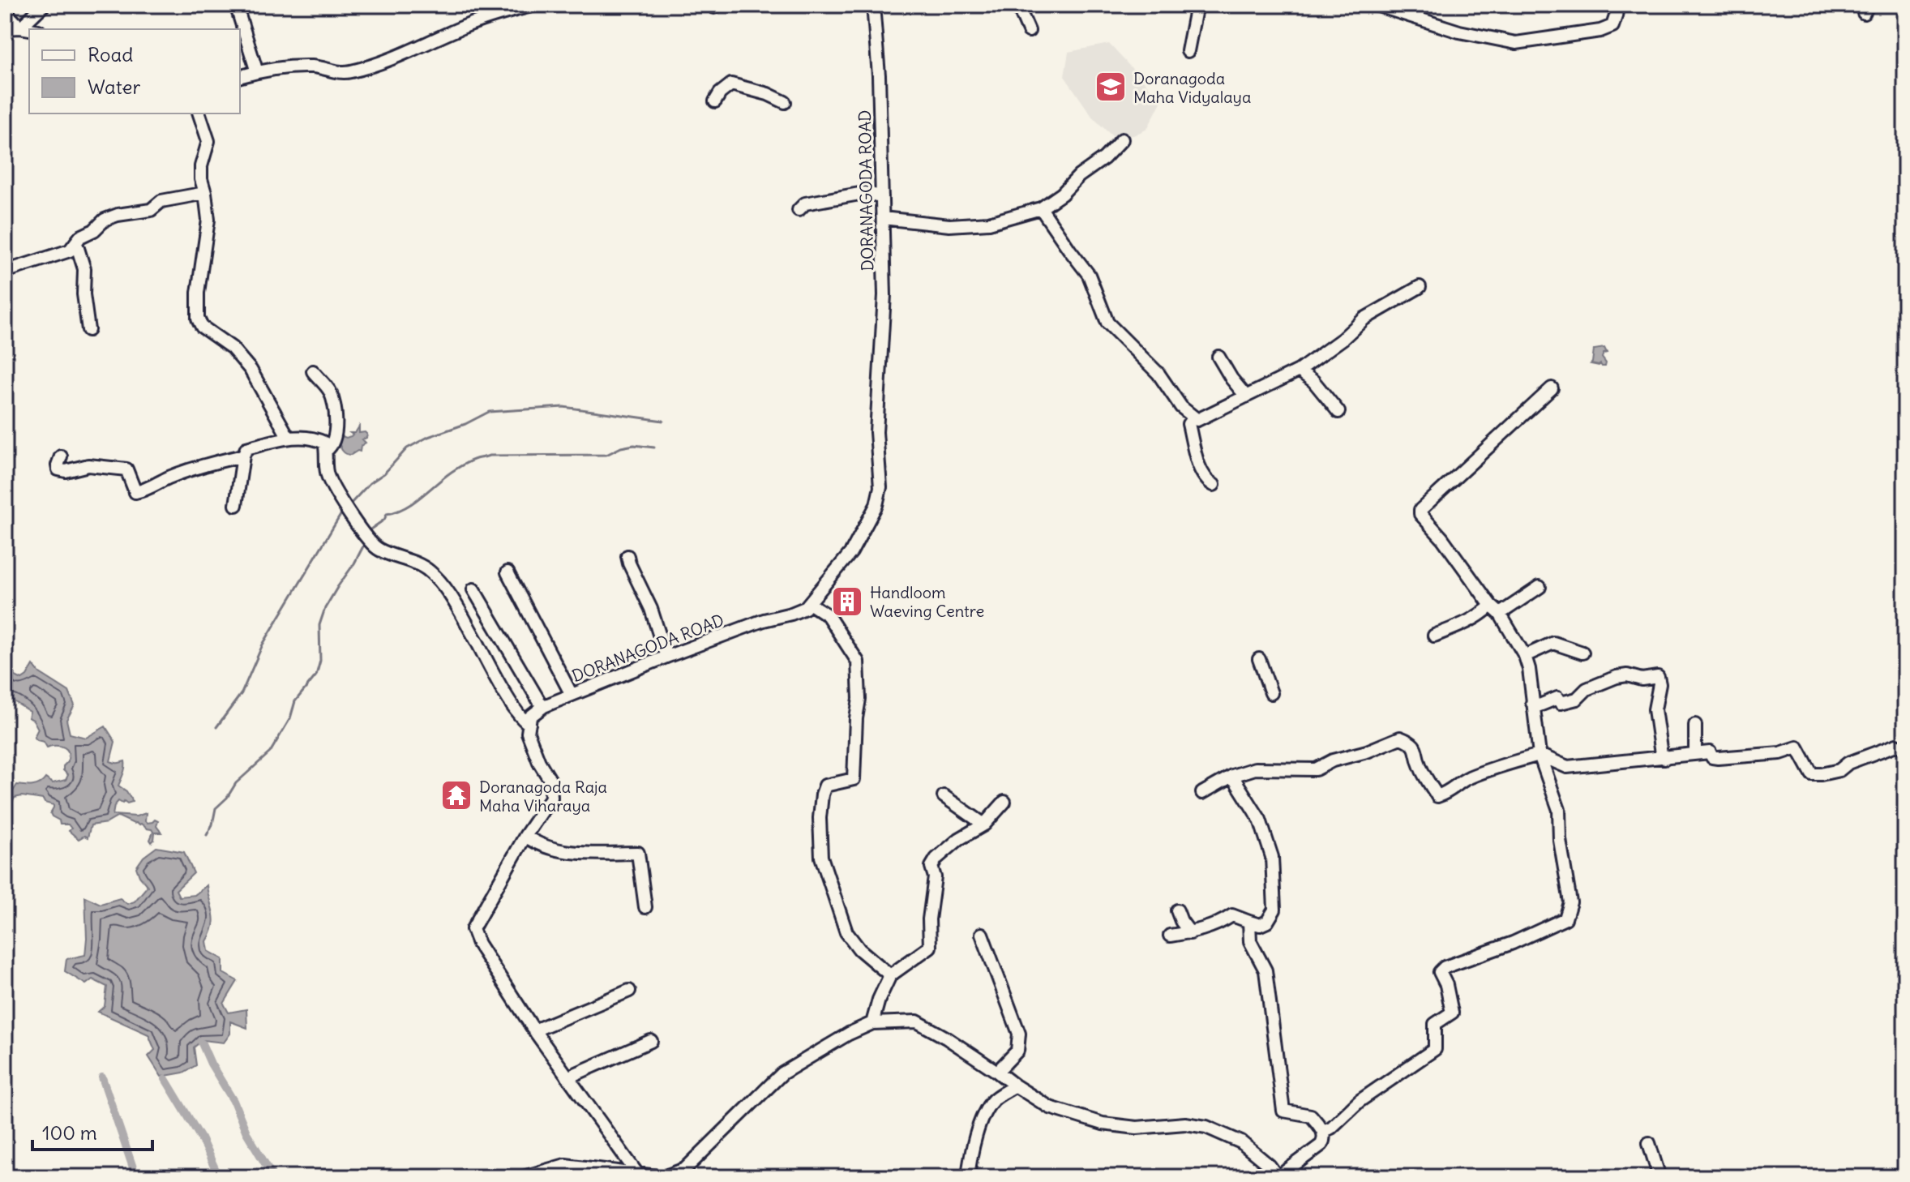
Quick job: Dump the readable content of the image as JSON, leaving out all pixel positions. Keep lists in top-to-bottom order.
{
  "streets": {
    "street": ["DORANAGODA ROAD"]
  },
  "places": {
    "school or university": ["Doranagoda Maha Vidyalaya"],
    "building": ["Handloom Waeving Centre"],
    "temple": ["Doranagoda Raja Maha Viharaya"]
  },
  "legend": ["Road", "Water"],
  "scale_bar": "100 m"
}
